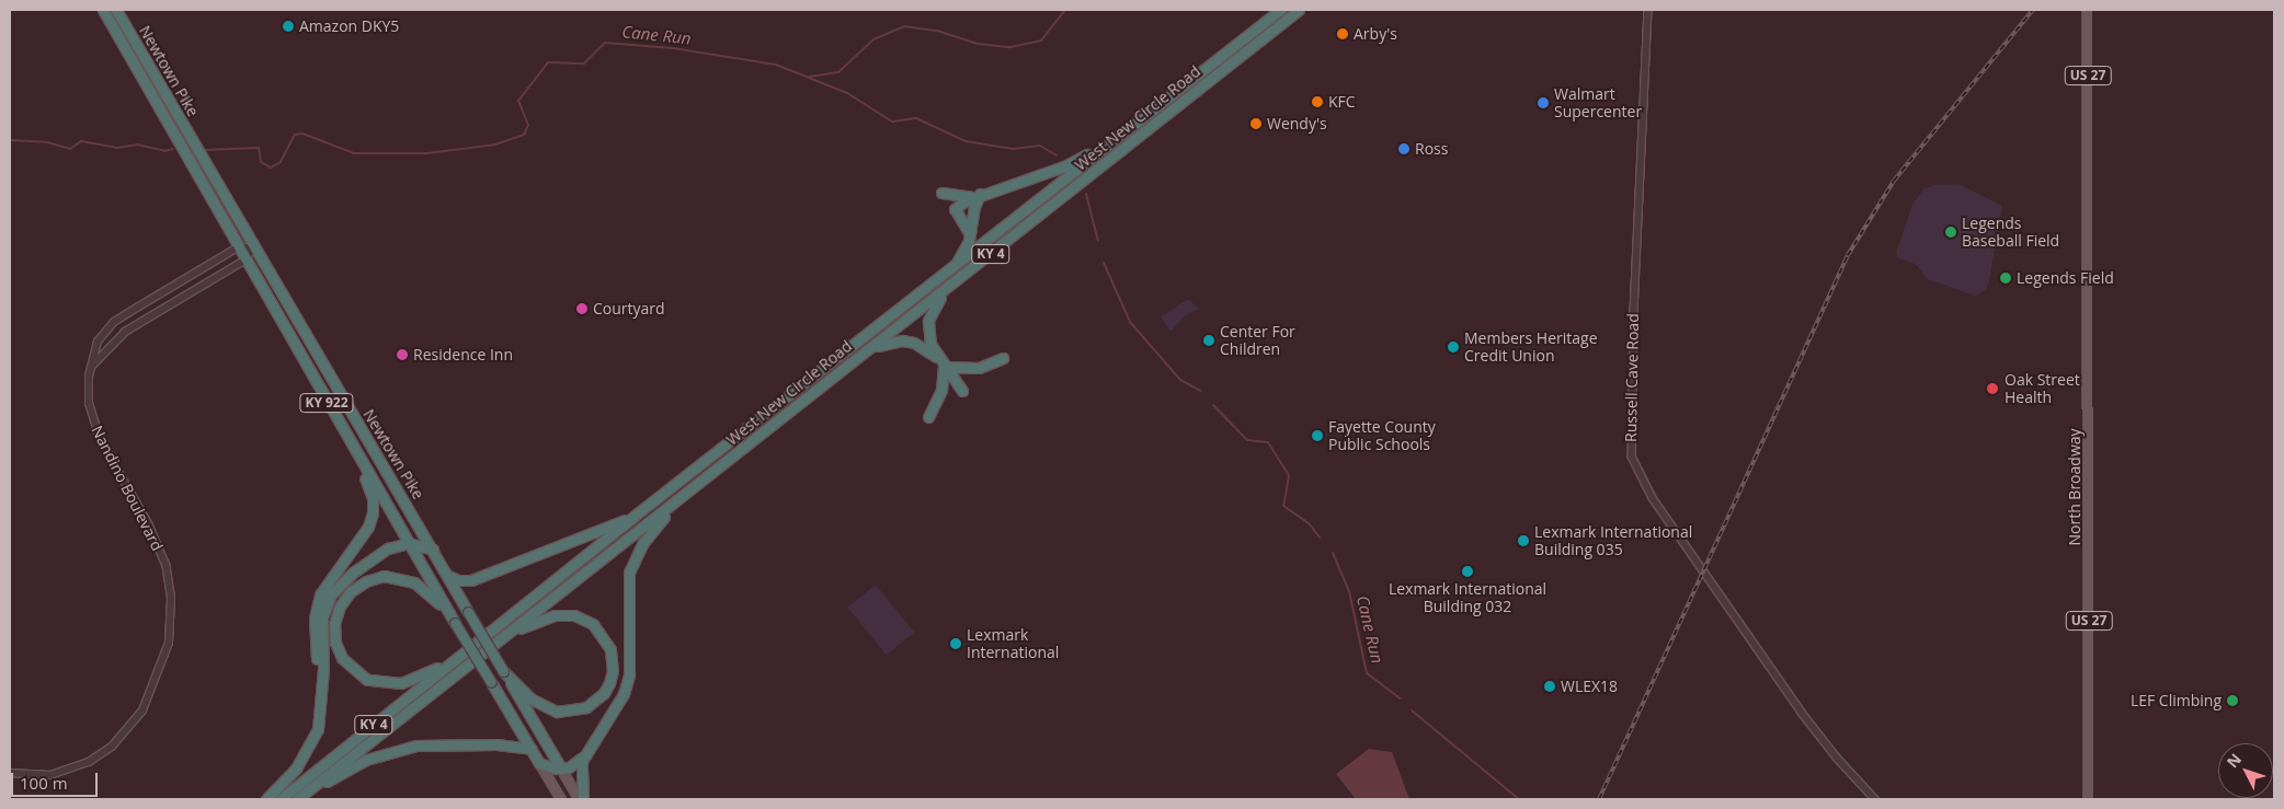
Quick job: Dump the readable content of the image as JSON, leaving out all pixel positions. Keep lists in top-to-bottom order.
{
  "streets": {
    "highway": [
      "Newtown Pike",
      "West New Circle Road",
      "KY 4",
      "KY 922"
    ],
    "main road": ["US 27", "North Broadway"],
    "street": ["Russell Cave Road", "Nandino Boulevard"]
  },
  "crossings": [
    ["Newtown Pike", "Nandino Boulevard"]
  ],
  "water": ["Cane Run"],
  "places": [
    "Amazon DKY5",
    "Arby's",
    "KFC",
    "Walmart Supercenter",
    "Wendy's",
    "Ross",
    "Legends Baseball Field",
    "Legends Field",
    "Courtyard",
    "Center For Children",
    "Members Heritage Credit Union",
    "Residence Inn",
    "Oak Street Health",
    "Fayette County Public Schools",
    "Lexmark International Building 035",
    "Lexmark International Building 032",
    "Lexmark International",
    "WLEX18",
    "LEF Climbing"
  ],
  "scale_bar": "100 m",
  "north": "top left"
}
